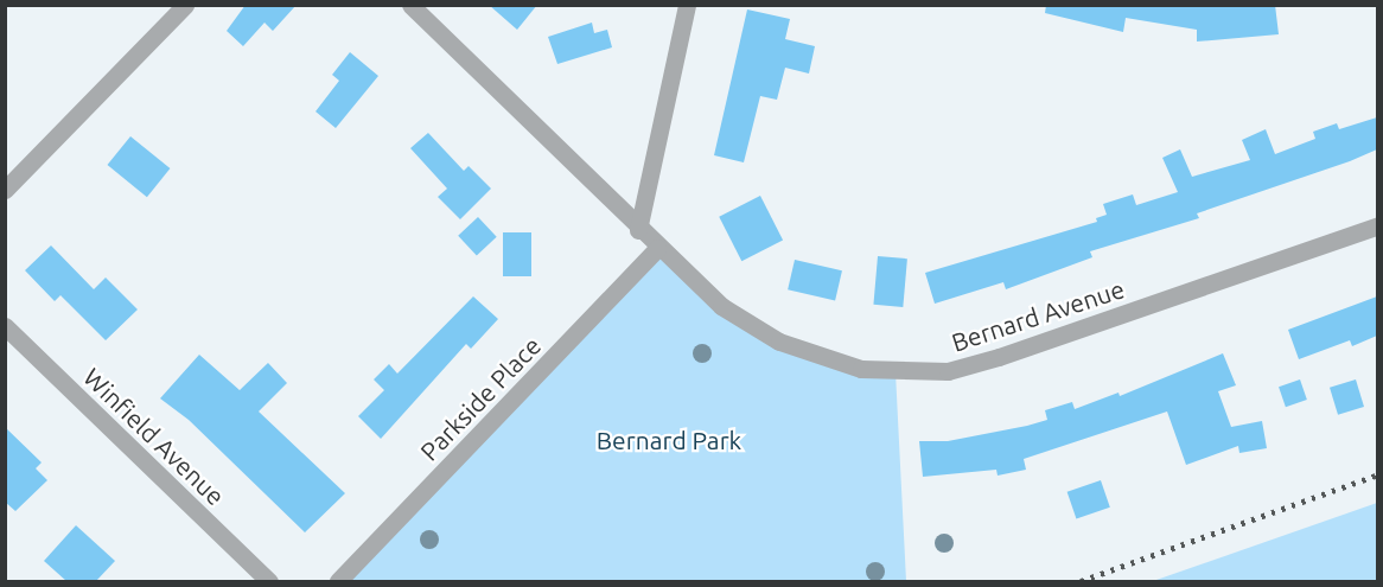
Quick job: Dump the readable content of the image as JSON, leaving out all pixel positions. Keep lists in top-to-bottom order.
{
  "streets": {
    "street": ["Bernard Avenue", "Parkside Place", "Winfield Avenue"]
  },
  "crossings": [
    ["Bernard Avenue", "Parkside Place"]
  ],
  "parks": ["Bernard Park"]
}
